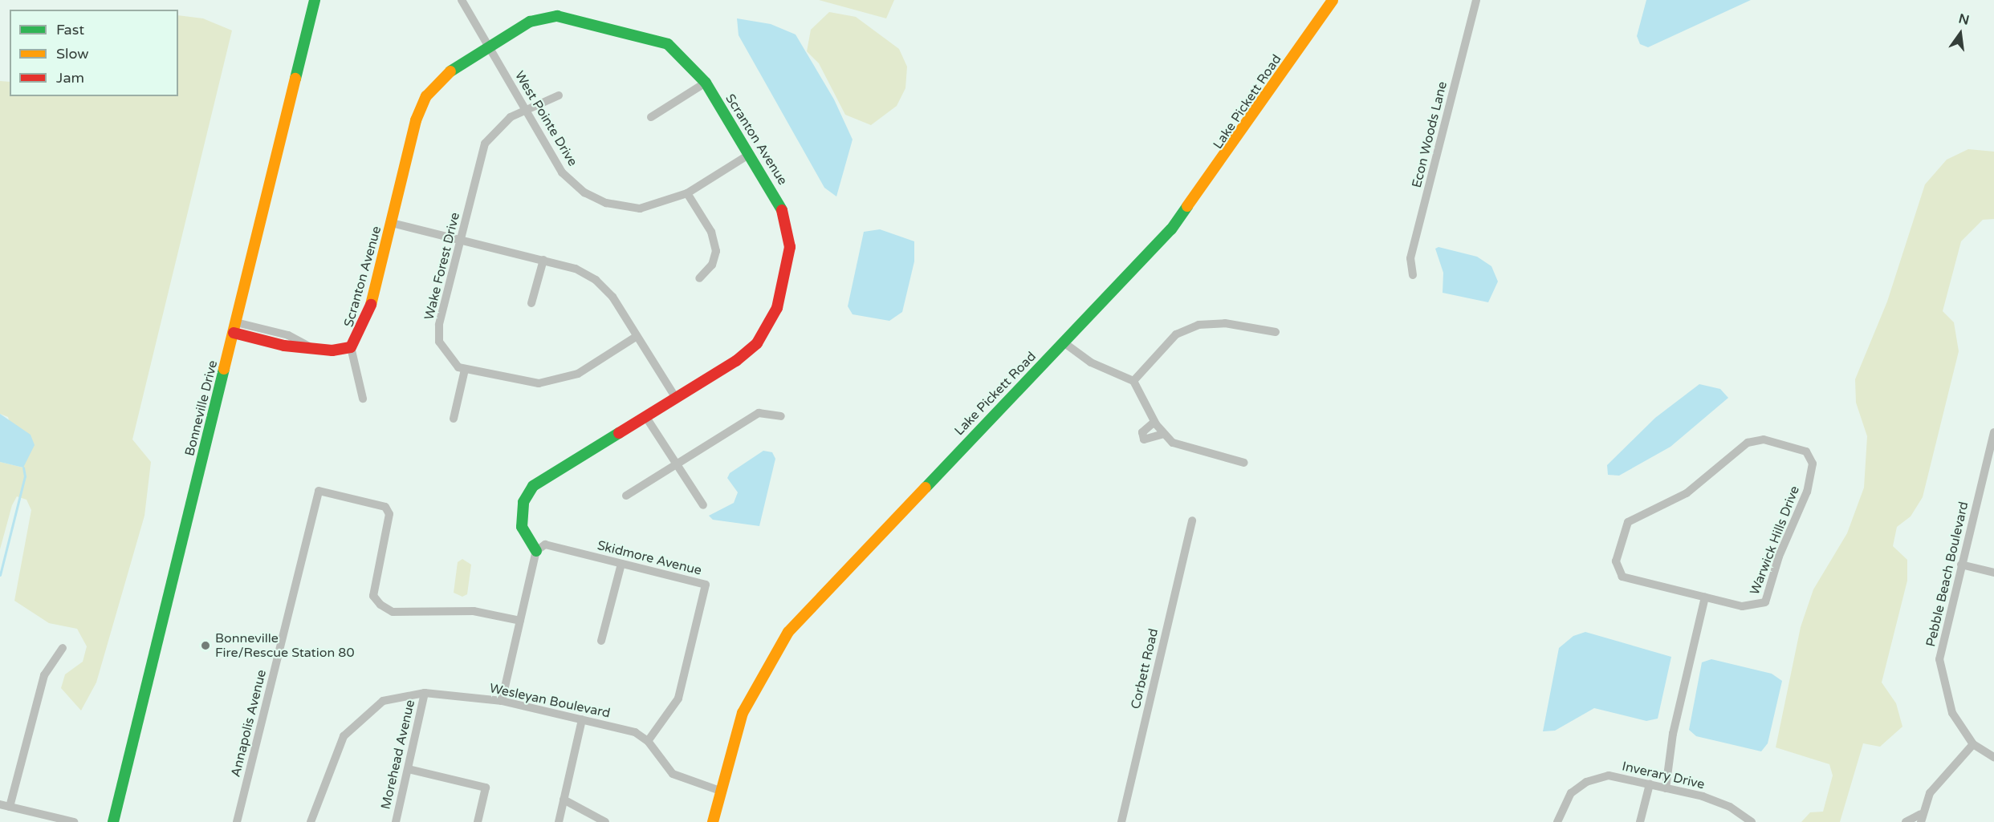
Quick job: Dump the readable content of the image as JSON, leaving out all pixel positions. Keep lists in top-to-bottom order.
{
  "streets": {
    "street": [
      "Lake Pickett Road",
      "West Pointe Drive",
      "Econ Woods Lane",
      "Scranton Avenue",
      "Wake Forest Drive",
      "Bonneville Drive",
      "Warwick Hills Drive",
      "Skidmore Avenue",
      "Pebble Beach Boulevard",
      "Corbett Road",
      "Wesleyan Boulevard",
      "Annapolis Avenue",
      "Morehead Avenue",
      "Inverary Drive"
    ]
  },
  "crossings": [
    ["Lake Pickett Road", "Wesleyan Boulevard"],
    ["West Pointe Drive", "Scranton Avenue"],
    ["West Pointe Drive", "Wake Forest Drive"],
    ["Scranton Avenue", "Bonneville Drive"],
    ["Scranton Avenue", "Skidmore Avenue"],
    ["Skidmore Avenue", "Wesleyan Boulevard"],
    ["Wesleyan Boulevard", "Morehead Avenue"]
  ],
  "places": ["Bonneville Fire/Rescue Station 80"],
  "legend": ["Fast", "Slow", "Jam"],
  "north": "top"
}
